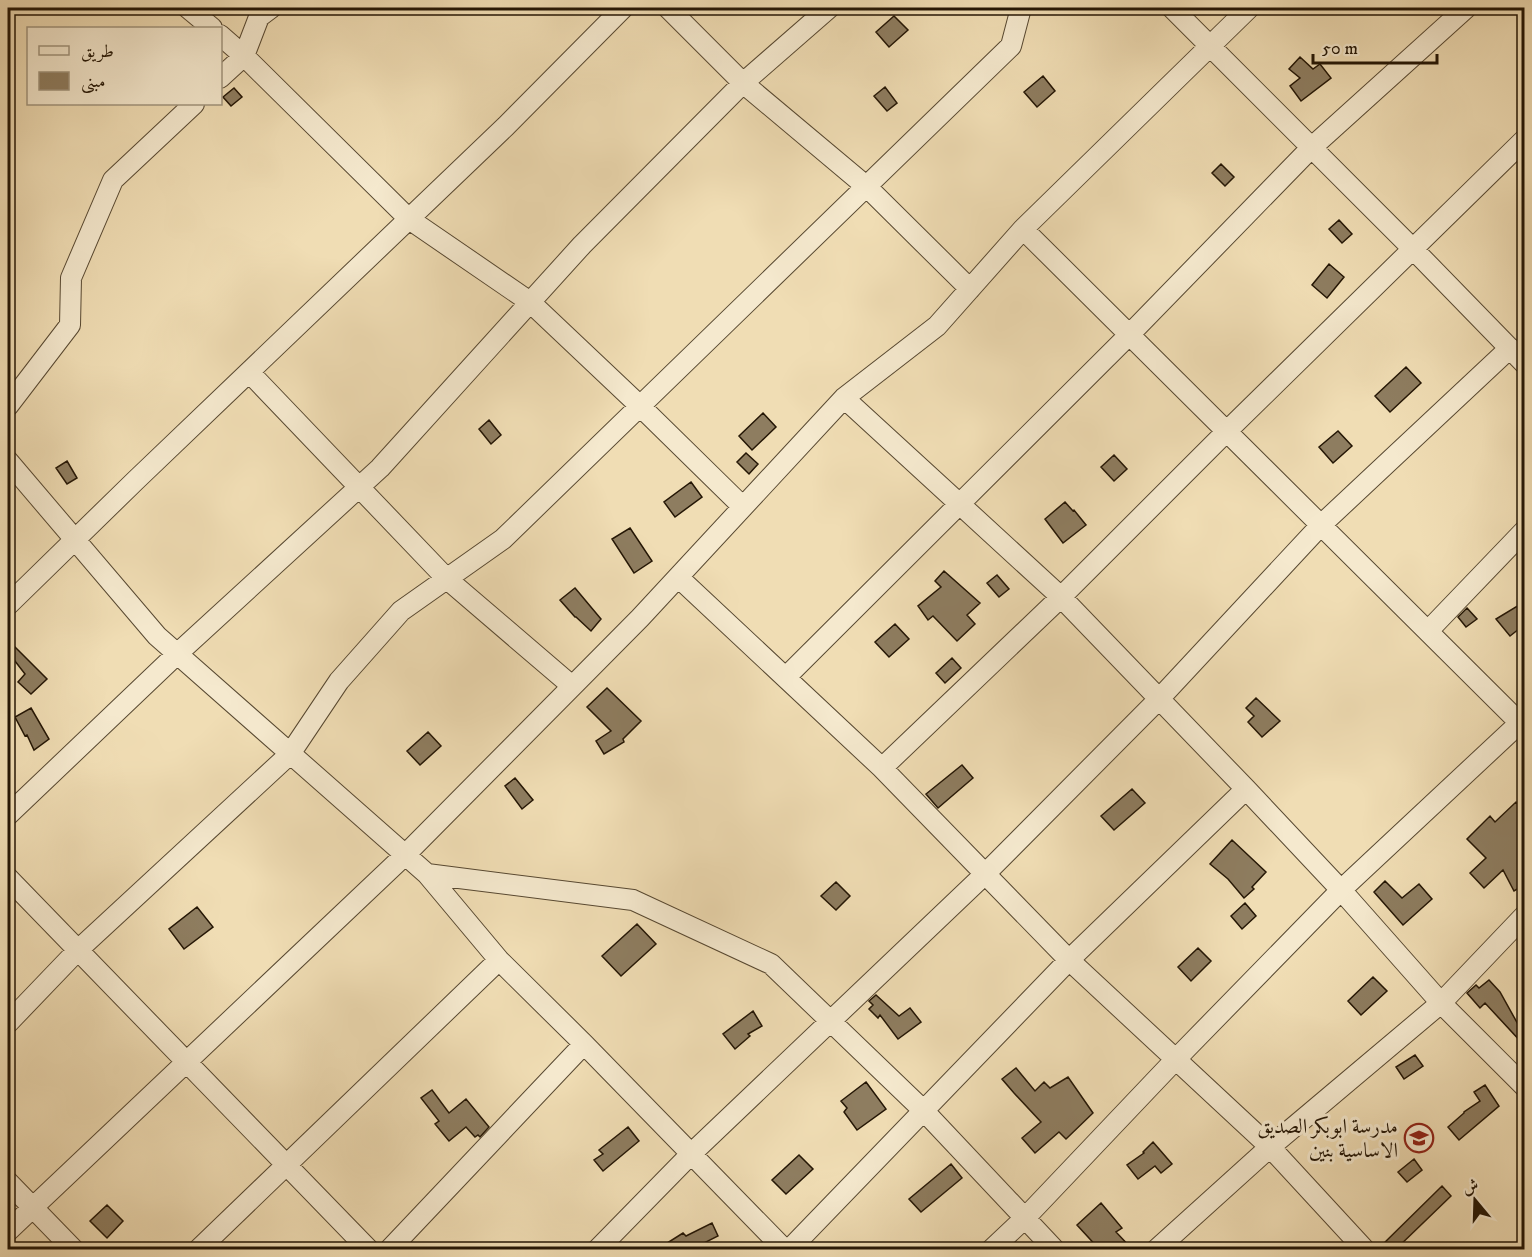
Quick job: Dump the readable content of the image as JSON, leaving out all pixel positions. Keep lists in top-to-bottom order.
{
  "places": {
    "school or university": ["مدرسة ابوبكر الصديق الاساسية بنين"]
  },
  "legend": ["طريق", "مبنى"],
  "scale_bar": "50 m",
  "north": "top"
}
